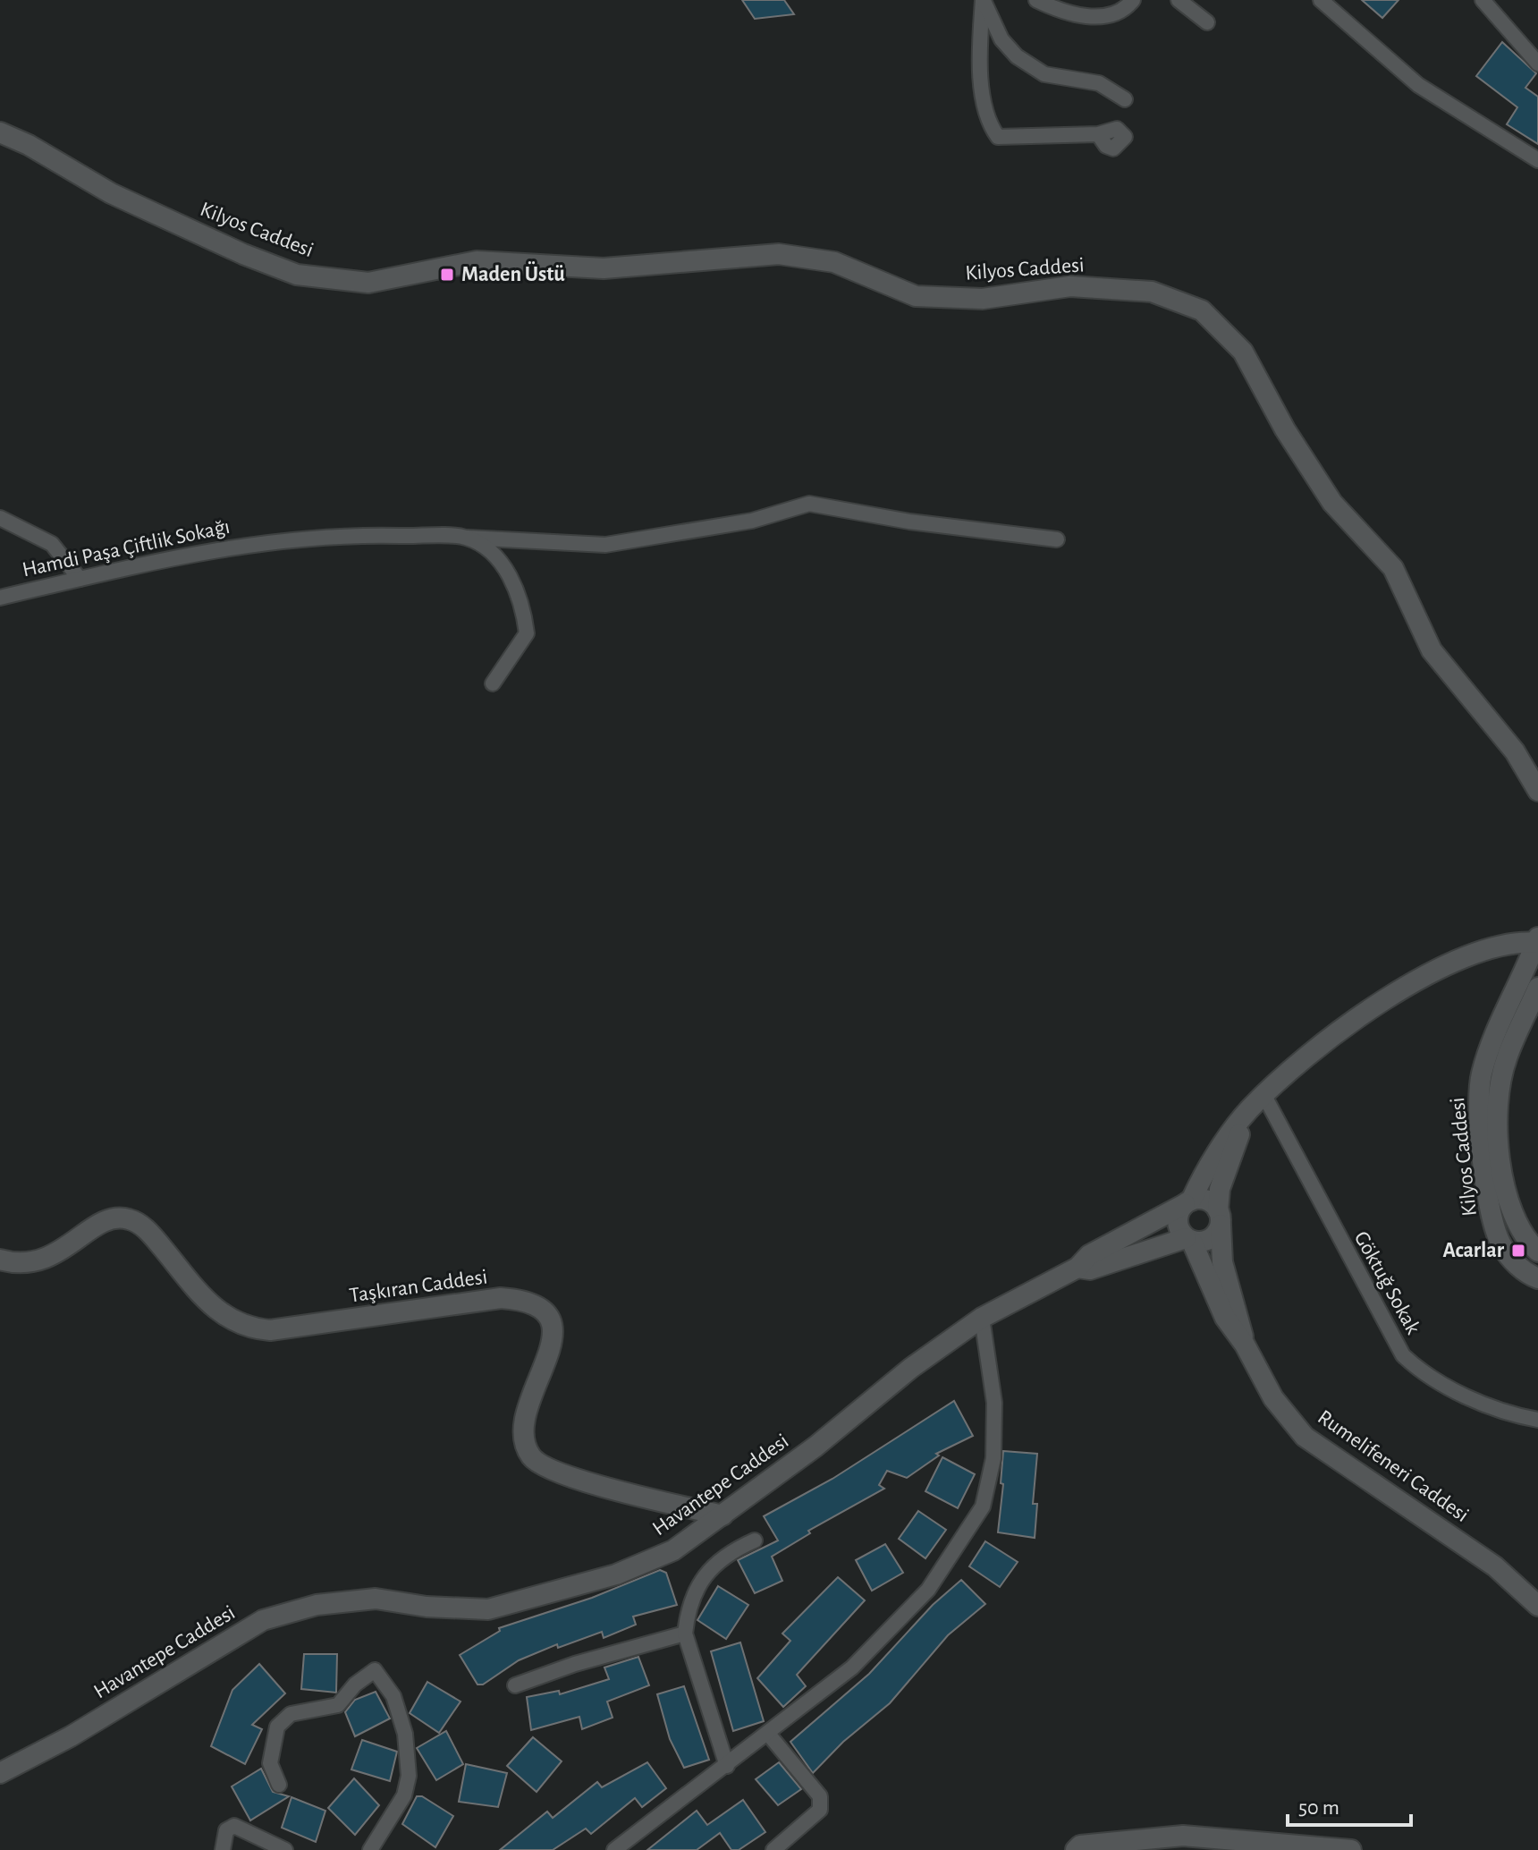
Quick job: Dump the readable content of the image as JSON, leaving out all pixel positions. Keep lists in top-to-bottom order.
{
  "streets": {
    "street": [
      "Kilyos Caddesi",
      "Hamdi Paşa Çiftlik Sokağı",
      "Göktuğ Sokak",
      "Taşkıran Caddesi",
      "Rumelifeneri Caddesi",
      "Havantepe Caddesi"
    ]
  },
  "crossings": [
    ["Kilyos Caddesi", "Rumelifeneri Caddesi"],
    ["Göktuğ Sokak", "Rumelifeneri Caddesi"],
    ["Taşkıran Caddesi", "Havantepe Caddesi"],
    ["Rumelifeneri Caddesi", "Havantepe Caddesi"]
  ],
  "places": {
    "transit": ["Maden Üstü", "Acarlar"]
  },
  "scale_bar": "50 m"
}
